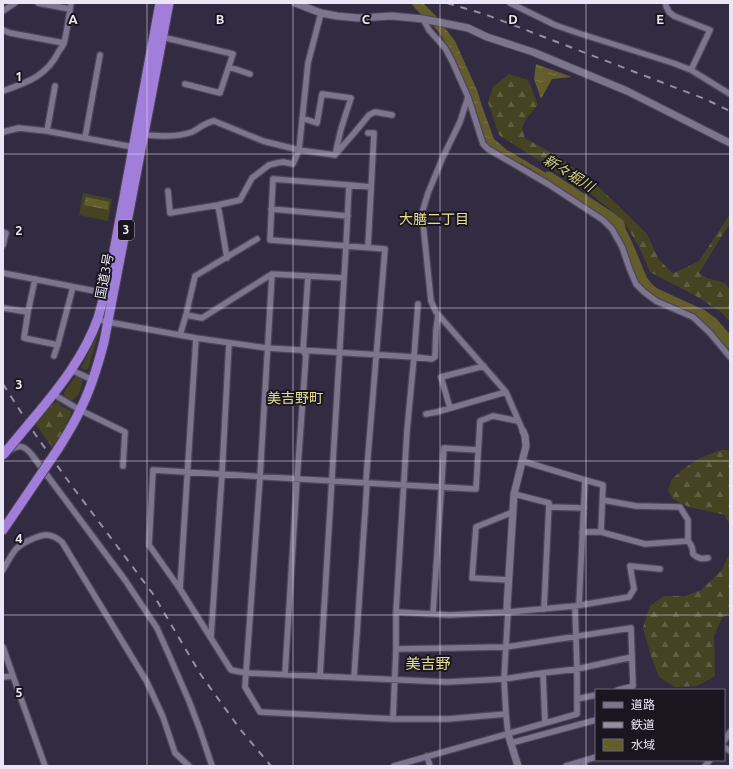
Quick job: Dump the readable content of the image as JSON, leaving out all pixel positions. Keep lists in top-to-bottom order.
{
  "streets": {
    "highway": ["3", "国道3号"]
  },
  "districts": ["大膳二丁目", "美吉野町", "美吉野"],
  "water": ["新々堀川"],
  "legend": ["道路", "鉄道", "水域"],
  "grid": {
    "columns": [
      "A",
      "B",
      "C",
      "D",
      "E"
    ],
    "rows": [
      "1",
      "2",
      "3",
      "4",
      "5"
    ]
  }
}
